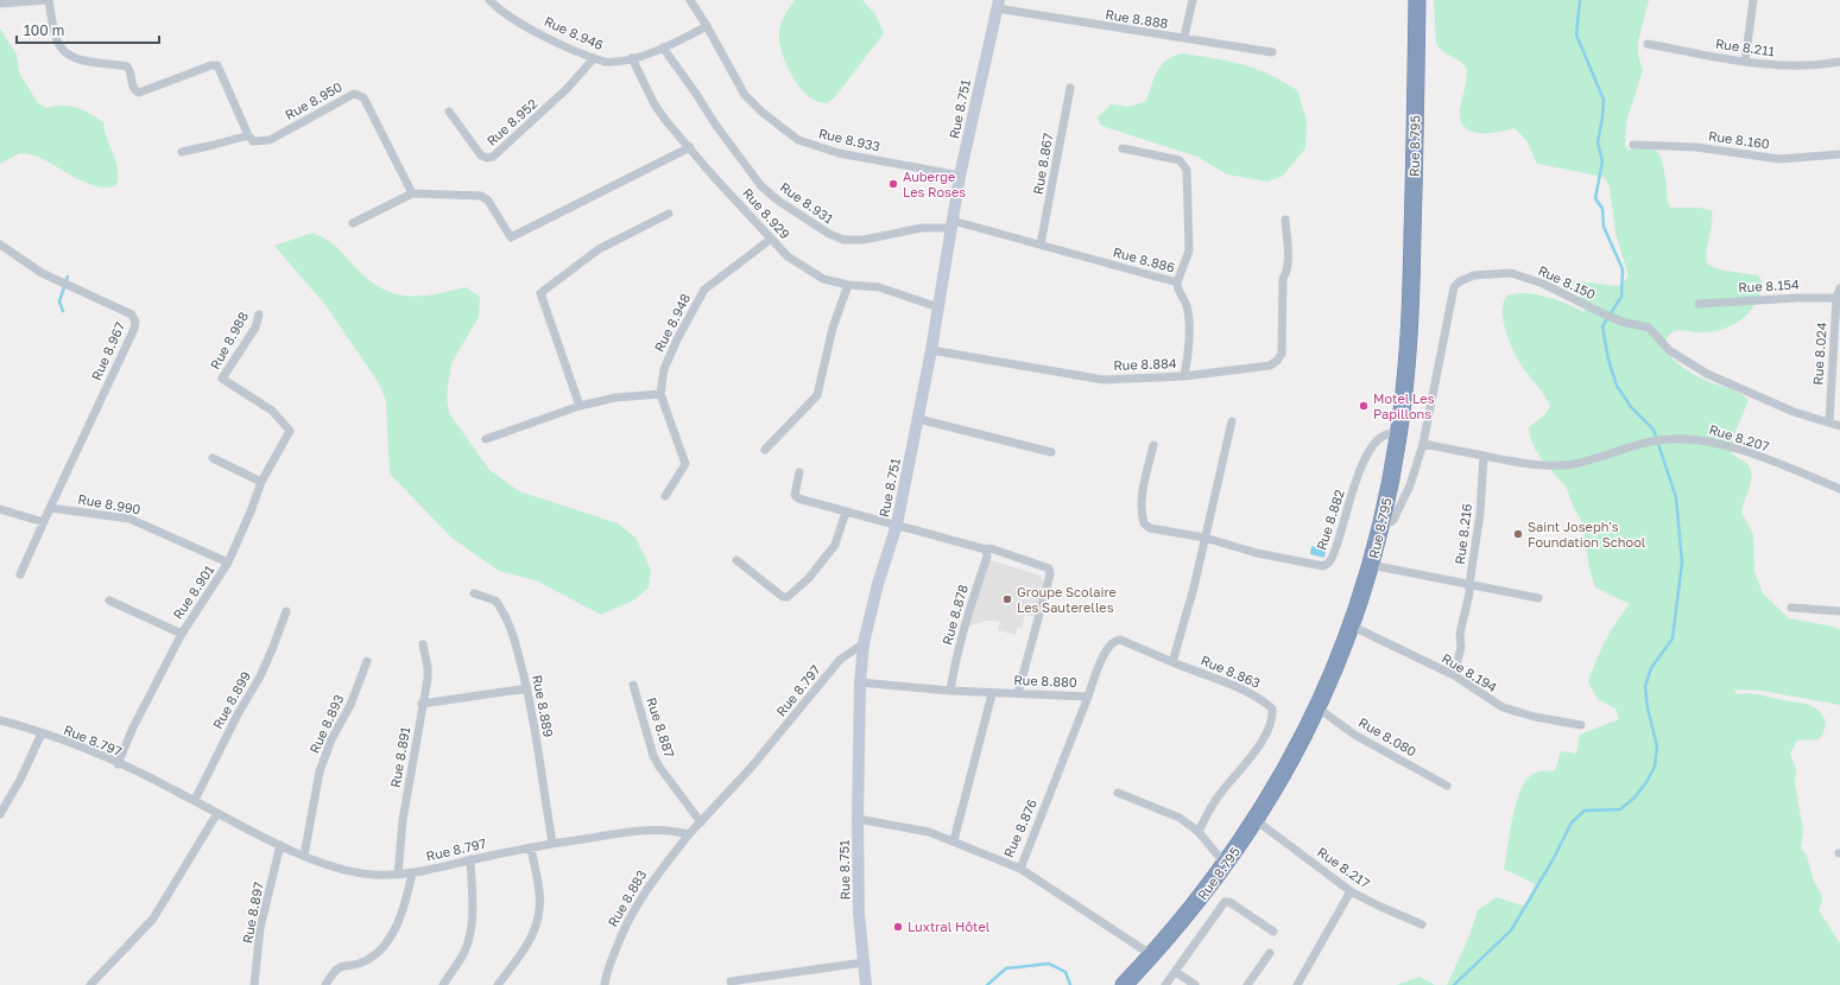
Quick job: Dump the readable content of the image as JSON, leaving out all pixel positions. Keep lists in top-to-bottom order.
{
  "streets": {
    "highway": ["Rue 8.795"],
    "main road": ["Rue 8.751"],
    "street": [
      "Rue 8.888",
      "Rue 8.946",
      "Rue 8.211",
      "Rue 8.950",
      "Rue 8.952",
      "Rue 8.933",
      "Rue 8.160",
      "Rue 8.867",
      "Rue 8.931",
      "Rue 8.929",
      "Rue 8.886",
      "Rue 8.150",
      "Rue 8.154",
      "Rue 8.948",
      "Rue 8.988",
      "Rue 8.967",
      "Rue 8.024",
      "Rue 8.884",
      "Rue 8.207",
      "Rue 8.990",
      "Rue 8.882",
      "Rue 8.216",
      "Rue 8.901",
      "Rue 8.878",
      "Rue 8.863",
      "Rue 8.194",
      "Rue 8.880",
      "Rue 8.797",
      "Rue 8.899",
      "Rue 8.889",
      "Rue 8.893",
      "Rue 8.887",
      "Rue 8.080",
      "Rue 8.891",
      "Rue 8.876",
      "Rue 8.217",
      "Rue 8.883",
      "Rue 8.897"
    ]
  },
  "crossings": [
    ["Rue 8.888", "Rue 8.751"],
    ["Rue 8.946", "Rue 8.952"],
    ["Rue 8.946", "Rue 8.933"],
    ["Rue 8.946", "Rue 8.931"],
    ["Rue 8.946", "Rue 8.929"],
    ["Rue 8.751", "Rue 8.933"],
    ["Rue 8.751", "Rue 8.931"],
    ["Rue 8.751", "Rue 8.929"],
    ["Rue 8.751", "Rue 8.886"],
    ["Rue 8.751", "Rue 8.884"],
    ["Rue 8.751", "Rue 8.797"],
    ["Rue 8.751", "Rue 8.876"],
    ["Rue 8.795", "Rue 8.150"],
    ["Rue 8.795", "Rue 8.882"],
    ["Rue 8.795", "Rue 8.194"],
    ["Rue 8.795", "Rue 8.080"],
    ["Rue 8.795", "Rue 8.217"],
    ["Rue 8.867", "Rue 8.886"],
    ["Rue 8.931", "Rue 8.886"],
    ["Rue 8.929", "Rue 8.948"],
    ["Rue 8.150", "Rue 8.024"],
    ["Rue 8.154", "Rue 8.024"],
    ["Rue 8.988", "Rue 8.901"],
    ["Rue 8.967", "Rue 8.990"],
    ["Rue 8.207", "Rue 8.216"],
    ["Rue 8.990", "Rue 8.901"],
    ["Rue 8.216", "Rue 8.194"],
    ["Rue 8.901", "Rue 8.797"],
    ["Rue 8.878", "Rue 8.880"],
    ["Rue 8.863", "Rue 8.880"],
    ["Rue 8.880", "Rue 8.876"],
    ["Rue 8.797", "Rue 8.899"],
    ["Rue 8.797", "Rue 8.889"],
    ["Rue 8.797", "Rue 8.893"],
    ["Rue 8.797", "Rue 8.887"],
    ["Rue 8.797", "Rue 8.891"],
    ["Rue 8.797", "Rue 8.883"],
    ["Rue 8.797", "Rue 8.897"]
  ],
  "places": [
    "Auberge Les Roses",
    "Motel Les Papillons",
    "Saint Joseph's Foundation School",
    "Groupe Scolaire Les Sauterelles",
    "Luxtral Hôtel"
  ],
  "scale_bar": "100 m"
}
